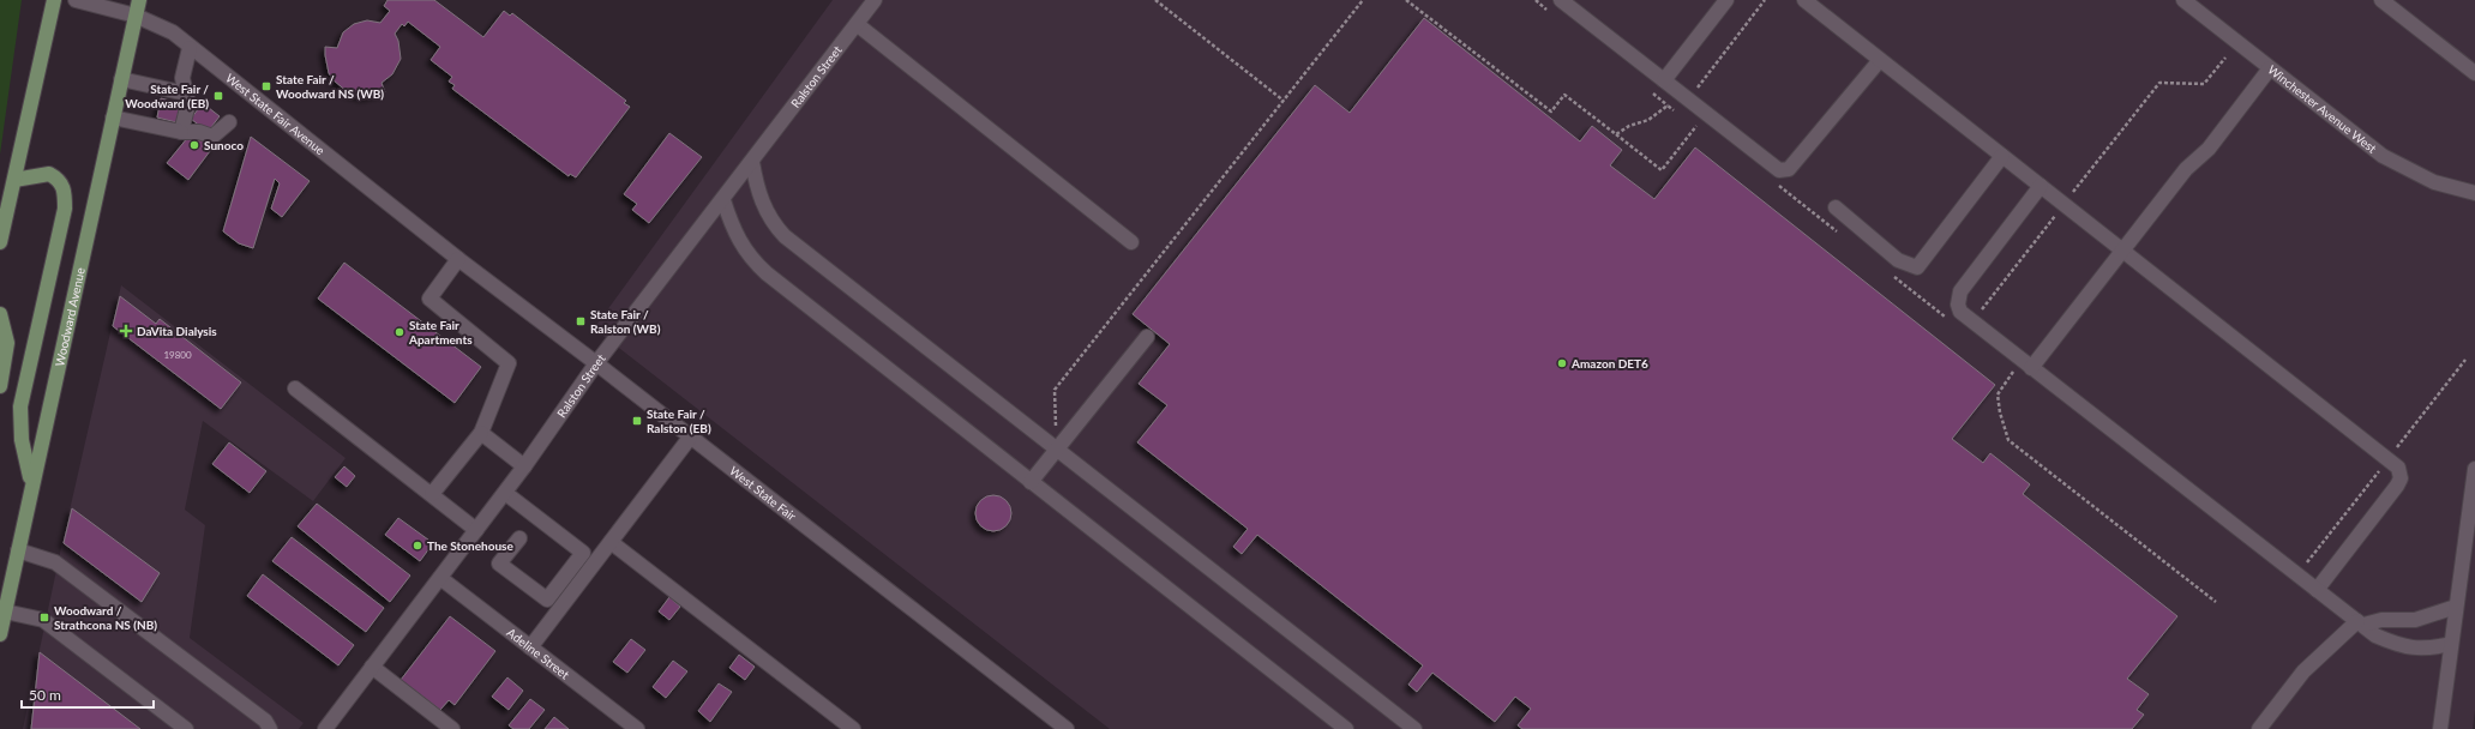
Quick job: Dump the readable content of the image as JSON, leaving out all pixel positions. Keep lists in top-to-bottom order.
{
  "streets": {
    "main road": ["Woodward Avenue"],
    "street": [
      "Ralston Street",
      "Winchester Avenue West",
      "West State Fair Avenue",
      "West State Fair",
      "Adeline Street"
    ]
  },
  "crossings": [
    ["Ralston Street", "West State Fair"],
    ["Ralston Street", "Adeline Street"],
    ["West State Fair Avenue", "Woodward Avenue"],
    ["West State Fair Avenue", "West State Fair"]
  ],
  "places": {
    "transit": [
      "State Fair / Woodward NS (WB)",
      "State Fair / Woodward (EB)",
      "State Fair / Ralston (WB)",
      "State Fair / Ralston (EB)",
      "Woodward / Strathcona NS (NB)"
    ],
    "other": [
      "Sunoco",
      "State Fair Apartments",
      "Amazon DET6",
      "The Stonehouse"
    ],
    "health": ["DaVita Dialysis"]
  },
  "house_numbers": ["19800"],
  "scale_bar": "50 m"
}
